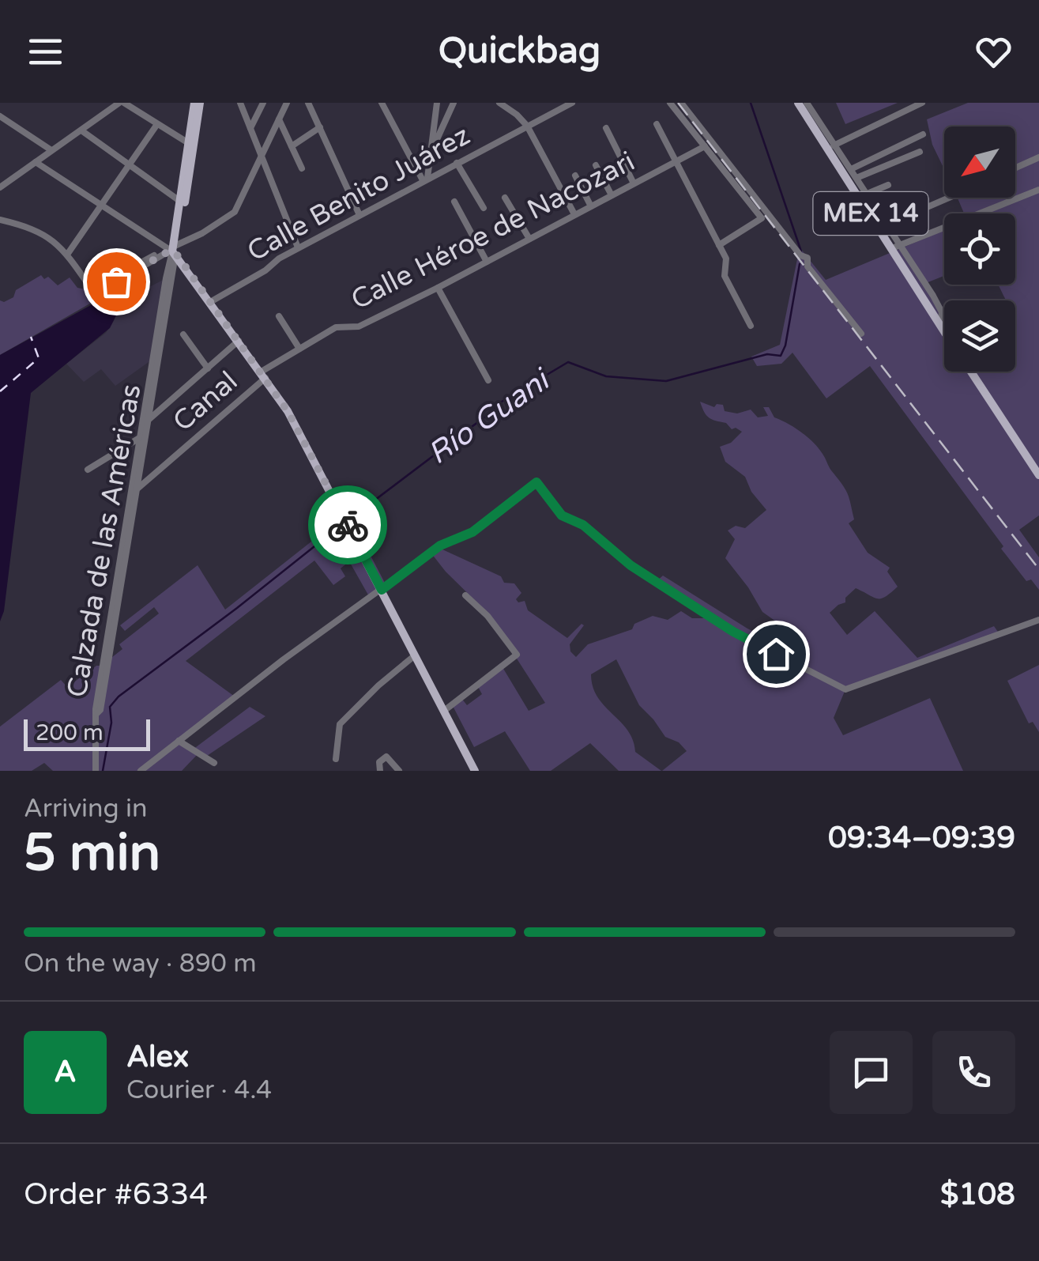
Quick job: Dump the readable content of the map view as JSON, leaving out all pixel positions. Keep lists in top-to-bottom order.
{
  "streets": {
    "main road": ["MEX 14", "Calzada de las Américas"],
    "street": ["Calle Benito Juárez", "Calle Héroe de Nacozari", "Canal"]
  },
  "crossings": [
    ["Calle Héroe de Nacozari", "Canal"],
    ["Canal", "Calzada de las Américas"]
  ],
  "water": ["Río Guani"],
  "scale_bar": "200 m",
  "north": "bottom left",
  "page": {
    "header": "Quickbag",
    "scale": "200 m",
    "heading": ["5 min", "Arriving in", "09:34–09:39"],
    "panel": [
      "Alex",
      "Courier · 4.4",
      "Order #6334",
      "$108"
    ],
    "bar": "On the way · 890 m",
    "round": "A"
  }
}
